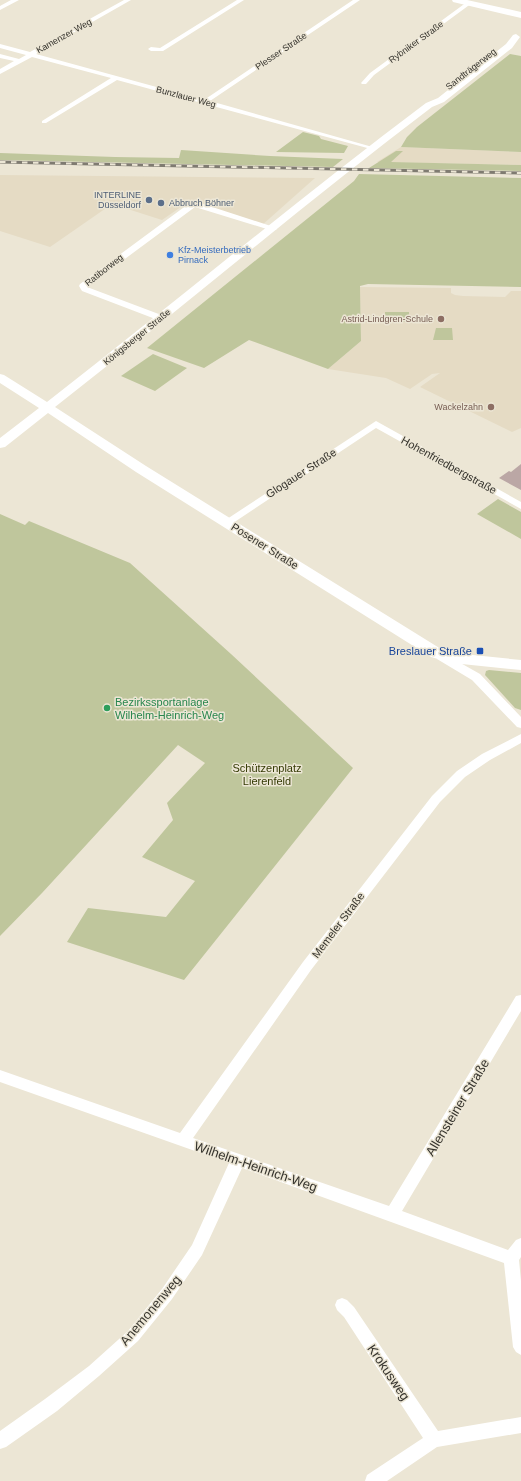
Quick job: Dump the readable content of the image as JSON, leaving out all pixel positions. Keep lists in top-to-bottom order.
{
  "streets": {
    "main road": ["Sandträgerweg", "Königsberger Straße", "Posener Straße"],
    "street": [
      "Kamenzer Weg",
      "Rybniker Straße",
      "Plesser Straße",
      "Bunzlauer Weg",
      "Ratiborweg",
      "Hohenfriedbergstraße",
      "Glogauer Straße",
      "Memeler Straße",
      "Allensteiner Straße",
      "Wilhelm-Heinrich-Weg",
      "Anemonenweg",
      "Krokusweg"
    ]
  },
  "crossings": [
    ["Kamenzer Weg", "Bunzlauer Weg"],
    ["Plesser Straße", "Bunzlauer Weg"],
    ["Sandträgerweg", "Bunzlauer Weg"],
    ["Sandträgerweg", "Königsberger Straße"],
    ["Ratiborweg", "Königsberger Straße"],
    ["Königsberger Straße", "Posener Straße"],
    ["Hohenfriedbergstraße", "Glogauer Straße"],
    ["Glogauer Straße", "Posener Straße"],
    ["Memeler Straße", "Wilhelm-Heinrich-Weg"],
    ["Allensteiner Straße", "Wilhelm-Heinrich-Weg"],
    ["Wilhelm-Heinrich-Weg", "Anemonenweg"]
  ],
  "parks": ["Schützenplatz Lierenfeld"],
  "places": {
    "other": [
      "INTERLINE Düsseldorf",
      "Abbruch Böhner",
      "Kfz-Meisterbetrieb Pirnack",
      "Astrid-Lindgren-Schule",
      "Wackelzahn",
      "Bezirkssportanlage Wilhelm-Heinrich-Weg"
    ],
    "transit": ["Breslauer Straße"]
  }
}
